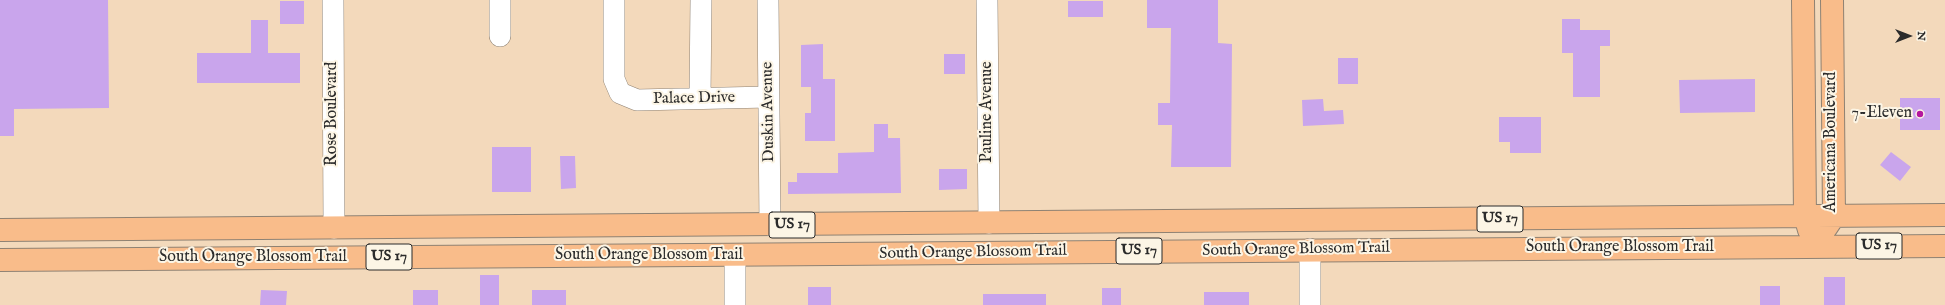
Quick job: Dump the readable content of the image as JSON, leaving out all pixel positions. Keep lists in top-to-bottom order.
{
  "streets": {
    "main road": ["Americana Boulevard", "US 17", "South Orange Blossom Trail"],
    "street": [
      "Palace Drive",
      "Duskin Avenue",
      "Pauline Avenue",
      "Rose Boulevard"
    ]
  },
  "crossings": [
    ["Palace Drive", "Duskin Avenue"],
    ["Duskin Avenue", "South Orange Blossom Trail"],
    ["Pauline Avenue", "South Orange Blossom Trail"],
    ["Rose Boulevard", "South Orange Blossom Trail"],
    ["Americana Boulevard", "South Orange Blossom Trail"]
  ],
  "places": ["7-Eleven"],
  "north": "right"
}
